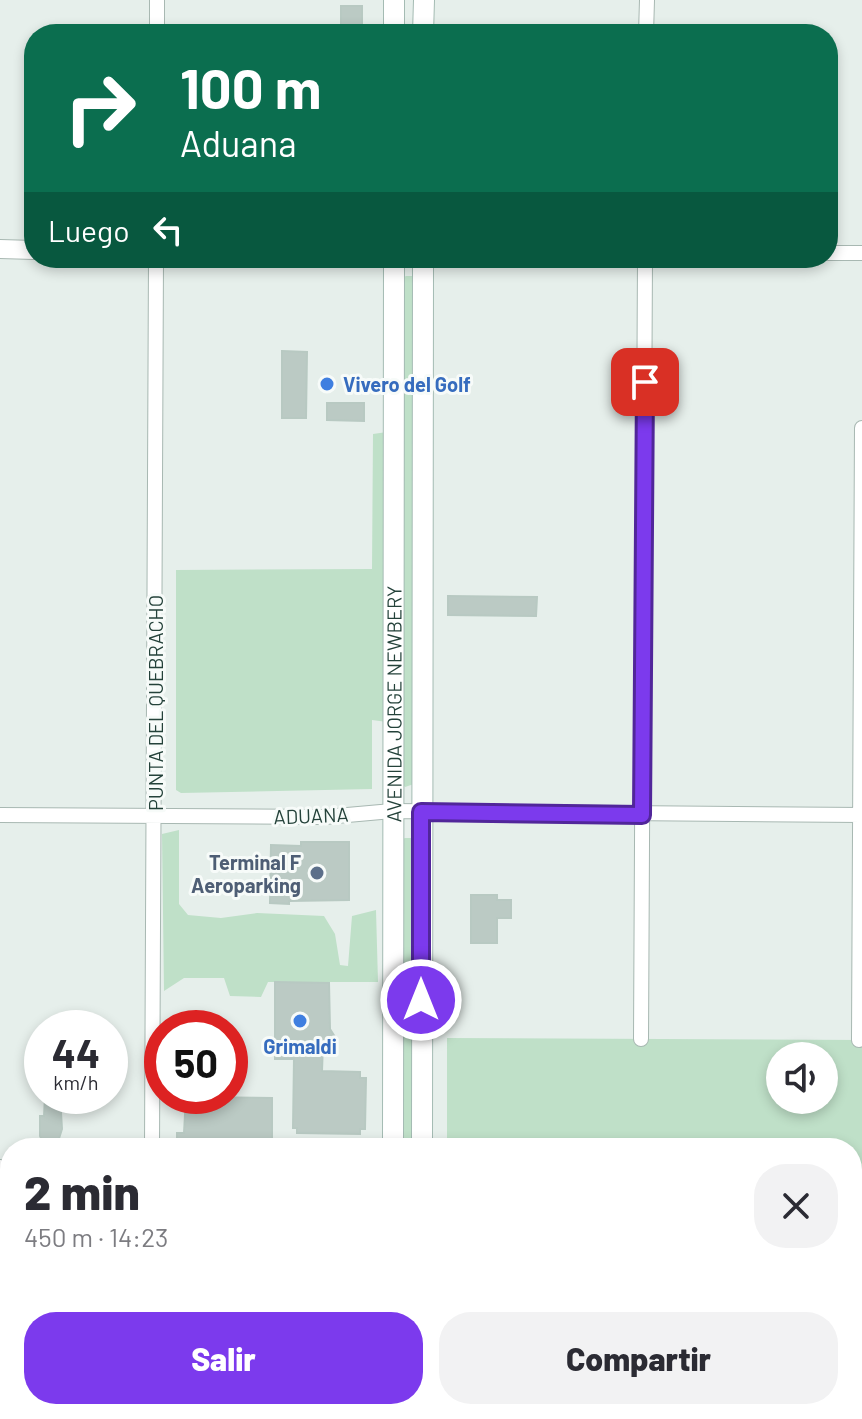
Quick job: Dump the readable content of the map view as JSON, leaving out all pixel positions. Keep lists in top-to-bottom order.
{
  "streets": {
    "main road": ["AVENIDA JORGE NEWBERY"],
    "street": ["PUNTA DEL QUEBRACHO", "ADUANA"]
  },
  "crossings": [
    ["PUNTA DEL QUEBRACHO", "ADUANA"],
    ["AVENIDA JORGE NEWBERY", "ADUANA"]
  ],
  "places": ["Vivero del Golf", "Terminal F Aeroparking", "Grimaldi"],
  "page": {
    "turn": ["100 m", "Aduana"],
    "then": "Luego",
    "speed": "44 km/h",
    "limit": "50",
    "heading": ["2 min", "450 m · 14:23"],
    "buttons": ["Salir", "Compartir"]
  }
}
